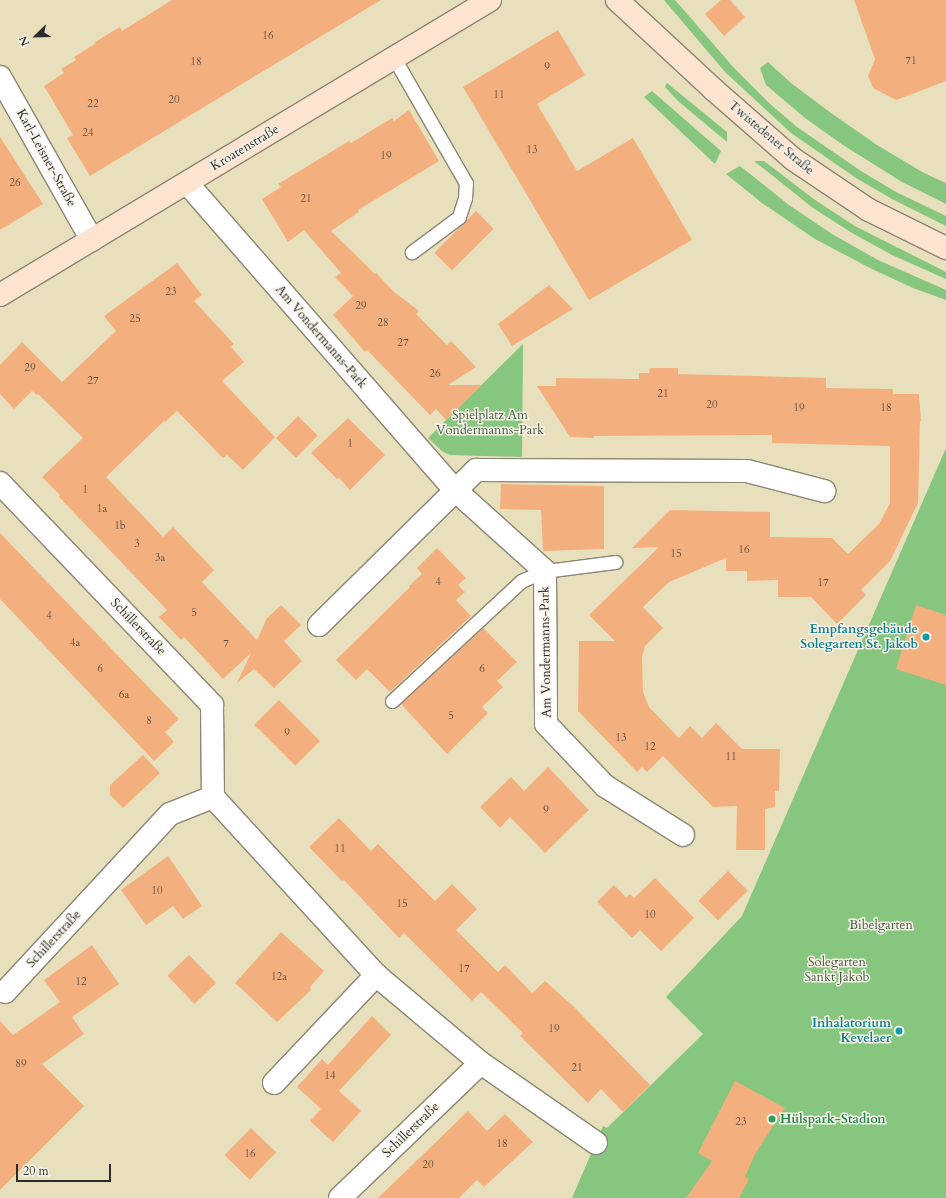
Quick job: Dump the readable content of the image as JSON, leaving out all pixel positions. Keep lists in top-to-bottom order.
{
  "streets": {
    "street": [
      "Twistedener Straße",
      "Kroatenstraße",
      "Karl-Leisner-Straße",
      "Am Vondermanns-Park",
      "Schillerstraße"
    ]
  },
  "crossings": [
    ["Kroatenstraße", "Karl-Leisner-Straße"],
    ["Kroatenstraße", "Am Vondermanns-Park"]
  ],
  "parks": ["Spielplatz Am Vondermanns-Park", "Bibelgarten", "Solegarten Sankt Jakob"],
  "places": ["Empfangsgebäude Solegarten St. Jakob", "Inhalatorium Kevelaer", "Hülspark-Stadion"],
  "house_numbers": [
    "16",
    "71",
    "18",
    "9",
    "11",
    "20",
    "22",
    "24",
    "13",
    "19",
    "26",
    "21",
    "23",
    "29",
    "25",
    "28",
    "27",
    "29",
    "26",
    "27",
    "21",
    "20",
    "19",
    "18",
    "1",
    "1",
    "1a",
    "1b",
    "3",
    "16",
    "15",
    "3a",
    "4",
    "17",
    "5",
    "4",
    "4a",
    "7",
    "6",
    "6",
    "6a",
    "5",
    "8",
    "9",
    "13",
    "12",
    "11",
    "9",
    "11",
    "10",
    "15",
    "10",
    "17",
    "12a",
    "12",
    "19",
    "89",
    "21",
    "14",
    "23",
    "18",
    "16",
    "20"
  ],
  "scale_bar": "20 m",
  "north": "bottom left"
}
